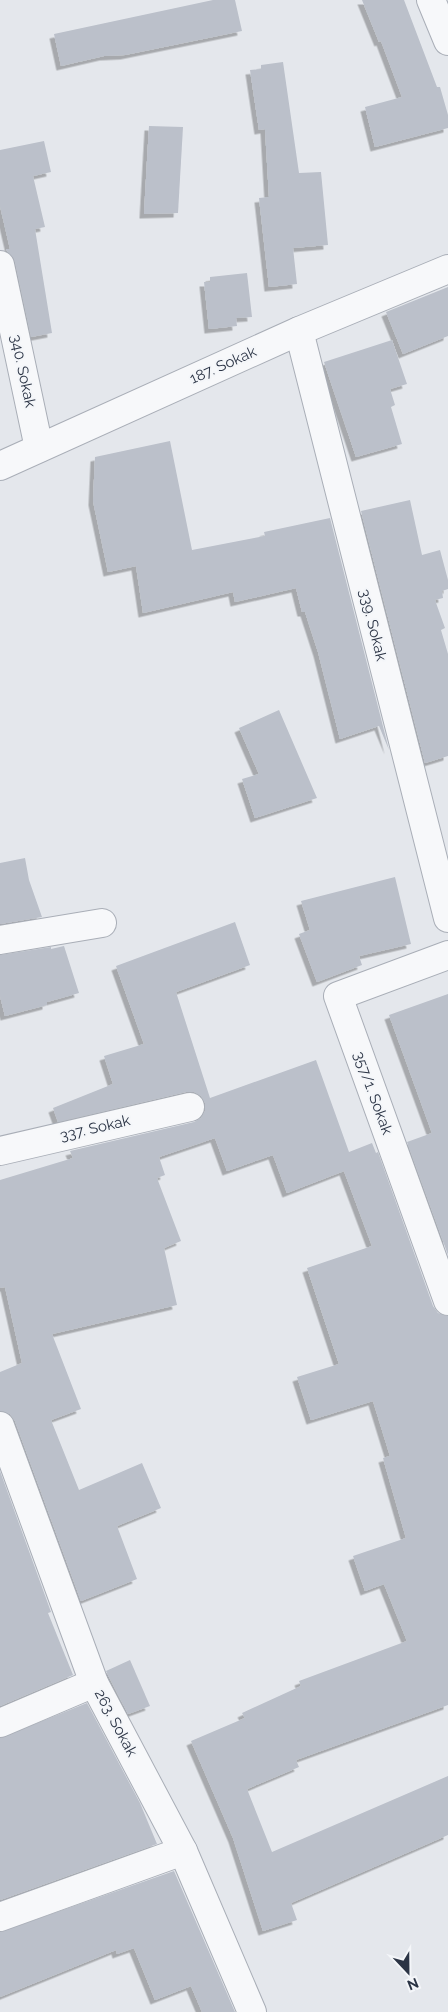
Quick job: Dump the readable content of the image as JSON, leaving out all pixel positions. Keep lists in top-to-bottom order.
{
  "streets": {
    "street": [
      "187. Sokak",
      "340. Sokak",
      "339. Sokak",
      "357/1. Sokak",
      "337. Sokak",
      "263. Sokak"
    ]
  },
  "crossings": [
    ["187. Sokak", "340. Sokak"],
    ["187. Sokak", "339. Sokak"]
  ],
  "north": "bottom"
}
